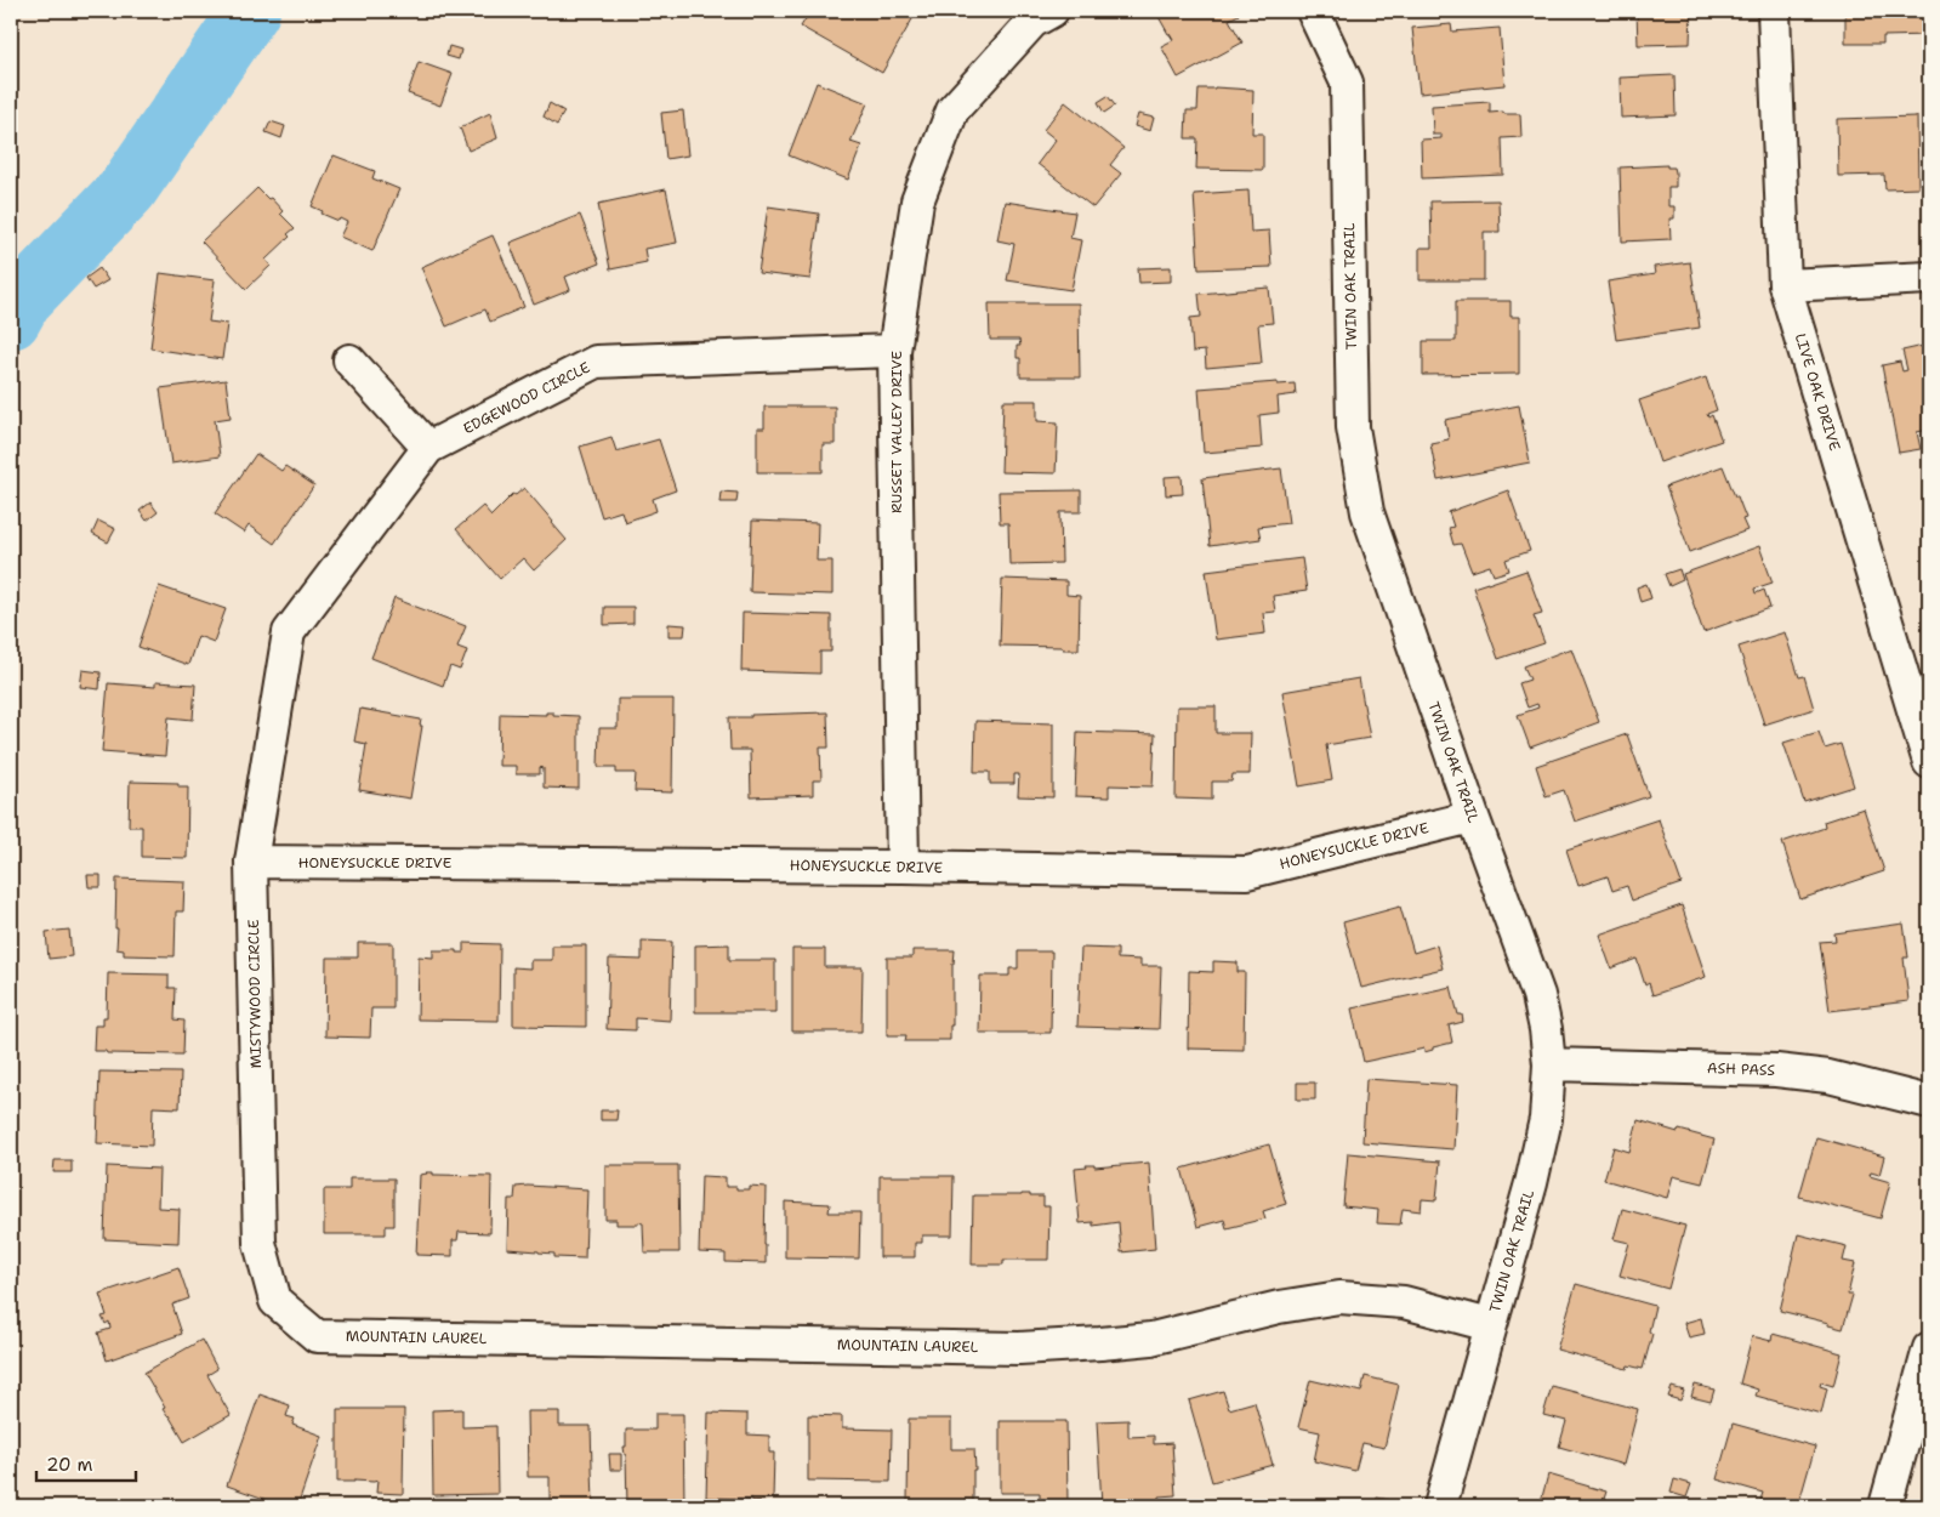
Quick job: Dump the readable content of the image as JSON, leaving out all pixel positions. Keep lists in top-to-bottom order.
{
  "streets": {
    "street": [
      "TWIN OAK TRAIL",
      "LIVE OAK DRIVE",
      "EDGEWOOD CIRCLE",
      "RUSSET VALLEY DRIVE",
      "HONEYSUCKLE DRIVE",
      "MISTYWOOD CIRCLE",
      "ASH PASS",
      "MOUNTAIN LAUREL"
    ]
  },
  "crossings": [
    ["TWIN OAK TRAIL", "HONEYSUCKLE DRIVE"],
    ["TWIN OAK TRAIL", "ASH PASS"],
    ["TWIN OAK TRAIL", "MOUNTAIN LAUREL"],
    ["EDGEWOOD CIRCLE", "RUSSET VALLEY DRIVE"],
    ["EDGEWOOD CIRCLE", "MISTYWOOD CIRCLE"],
    ["RUSSET VALLEY DRIVE", "HONEYSUCKLE DRIVE"],
    ["HONEYSUCKLE DRIVE", "MISTYWOOD CIRCLE"],
    ["MISTYWOOD CIRCLE", "MOUNTAIN LAUREL"]
  ],
  "scale_bar": "20 m"
}
